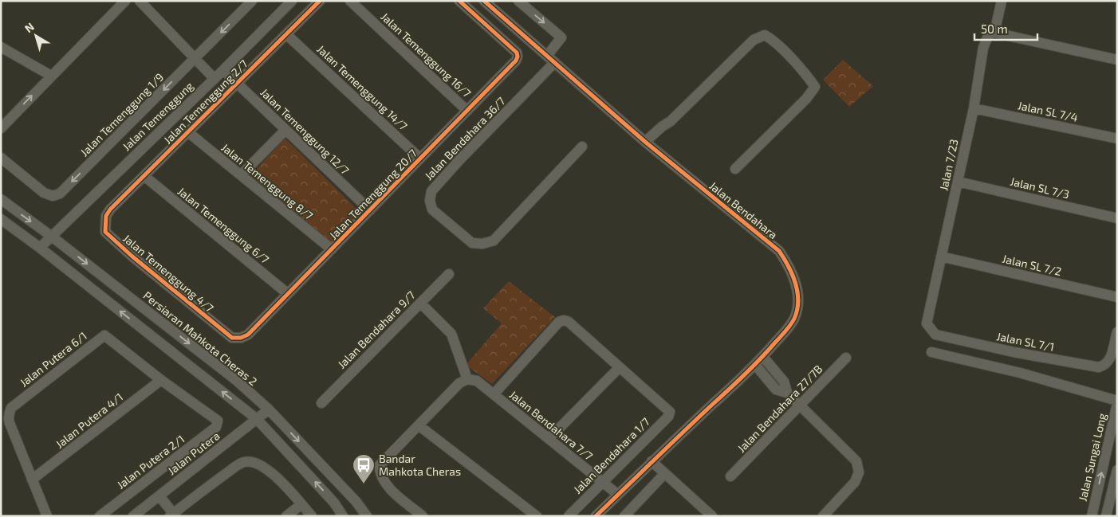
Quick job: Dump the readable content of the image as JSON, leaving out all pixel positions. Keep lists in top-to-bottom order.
{
  "streets": {
    "street": [
      "Jalan Temenggung 16/7",
      "Jalan Temenggung 14/7",
      "Jalan Temenggung 2/7",
      "Jalan SL 7/4",
      "Jalan Temenggung 1/9",
      "Jalan Temenggung",
      "Jalan Temenggung 12/7",
      "Jalan Bendahara 36/7",
      "Jalan 7/23",
      "Jalan Temenggung 8/7",
      "Jalan SL 7/3",
      "Jalan Temenggung 20/7",
      "Jalan Bendahara",
      "Jalan Temenggung 6/7",
      "Jalan SL 7/2",
      "Jalan Temenggung 4/7",
      "Jalan Bendahara 9/7",
      "Persiaran Mahkota Cheras 2",
      "Jalan SL 7/1",
      "Jalan Putera 6/1",
      "Jalan Bendahara 27/7B",
      "Jalan Putera 4/1",
      "Jalan Bendahara 7/7",
      "Jalan Putera",
      "Jalan Bendahara 1/7",
      "Jalan Sungai Long",
      "Jalan Putera 2/1"
    ]
  },
  "crossings": [
    ["Jalan Temenggung 16/7", "Jalan Temenggung 20/7"],
    ["Jalan Temenggung 14/7", "Jalan Temenggung 2/7"],
    ["Jalan Temenggung 14/7", "Jalan Temenggung 20/7"],
    ["Jalan Temenggung 2/7", "Jalan Temenggung 12/7"],
    ["Jalan Temenggung 2/7", "Jalan Temenggung 8/7"],
    ["Jalan Temenggung 2/7", "Jalan Temenggung 6/7"],
    ["Jalan Temenggung 2/7", "Jalan Temenggung 4/7"],
    ["Jalan SL 7/4", "Jalan 7/23"],
    ["Jalan Temenggung", "Jalan Temenggung 12/7"],
    ["Jalan Temenggung", "Persiaran Mahkota Cheras 2"],
    ["Jalan Temenggung 12/7", "Jalan Temenggung 20/7"],
    ["Jalan Bendahara 36/7", "Jalan Bendahara"],
    ["Jalan 7/23", "Jalan SL 7/3"],
    ["Jalan 7/23", "Jalan SL 7/2"],
    ["Jalan 7/23", "Jalan SL 7/1"],
    ["Jalan Temenggung 8/7", "Jalan Temenggung 20/7"],
    ["Jalan Temenggung 20/7", "Jalan Temenggung 6/7"],
    ["Jalan Temenggung 20/7", "Jalan Temenggung 4/7"],
    ["Jalan Bendahara", "Jalan Bendahara 7/7"],
    ["Persiaran Mahkota Cheras 2", "Jalan Putera"],
    ["Jalan Putera 6/1", "Jalan Putera 4/1"],
    ["Jalan Putera 6/1", "Jalan Putera 2/1"],
    ["Jalan Bendahara 7/7", "Jalan Bendahara 1/7"]
  ],
  "places": {
    "bus stop": ["Bandar Mahkota Cheras"]
  },
  "scale_bar": "50 m",
  "north": "top left"
}
